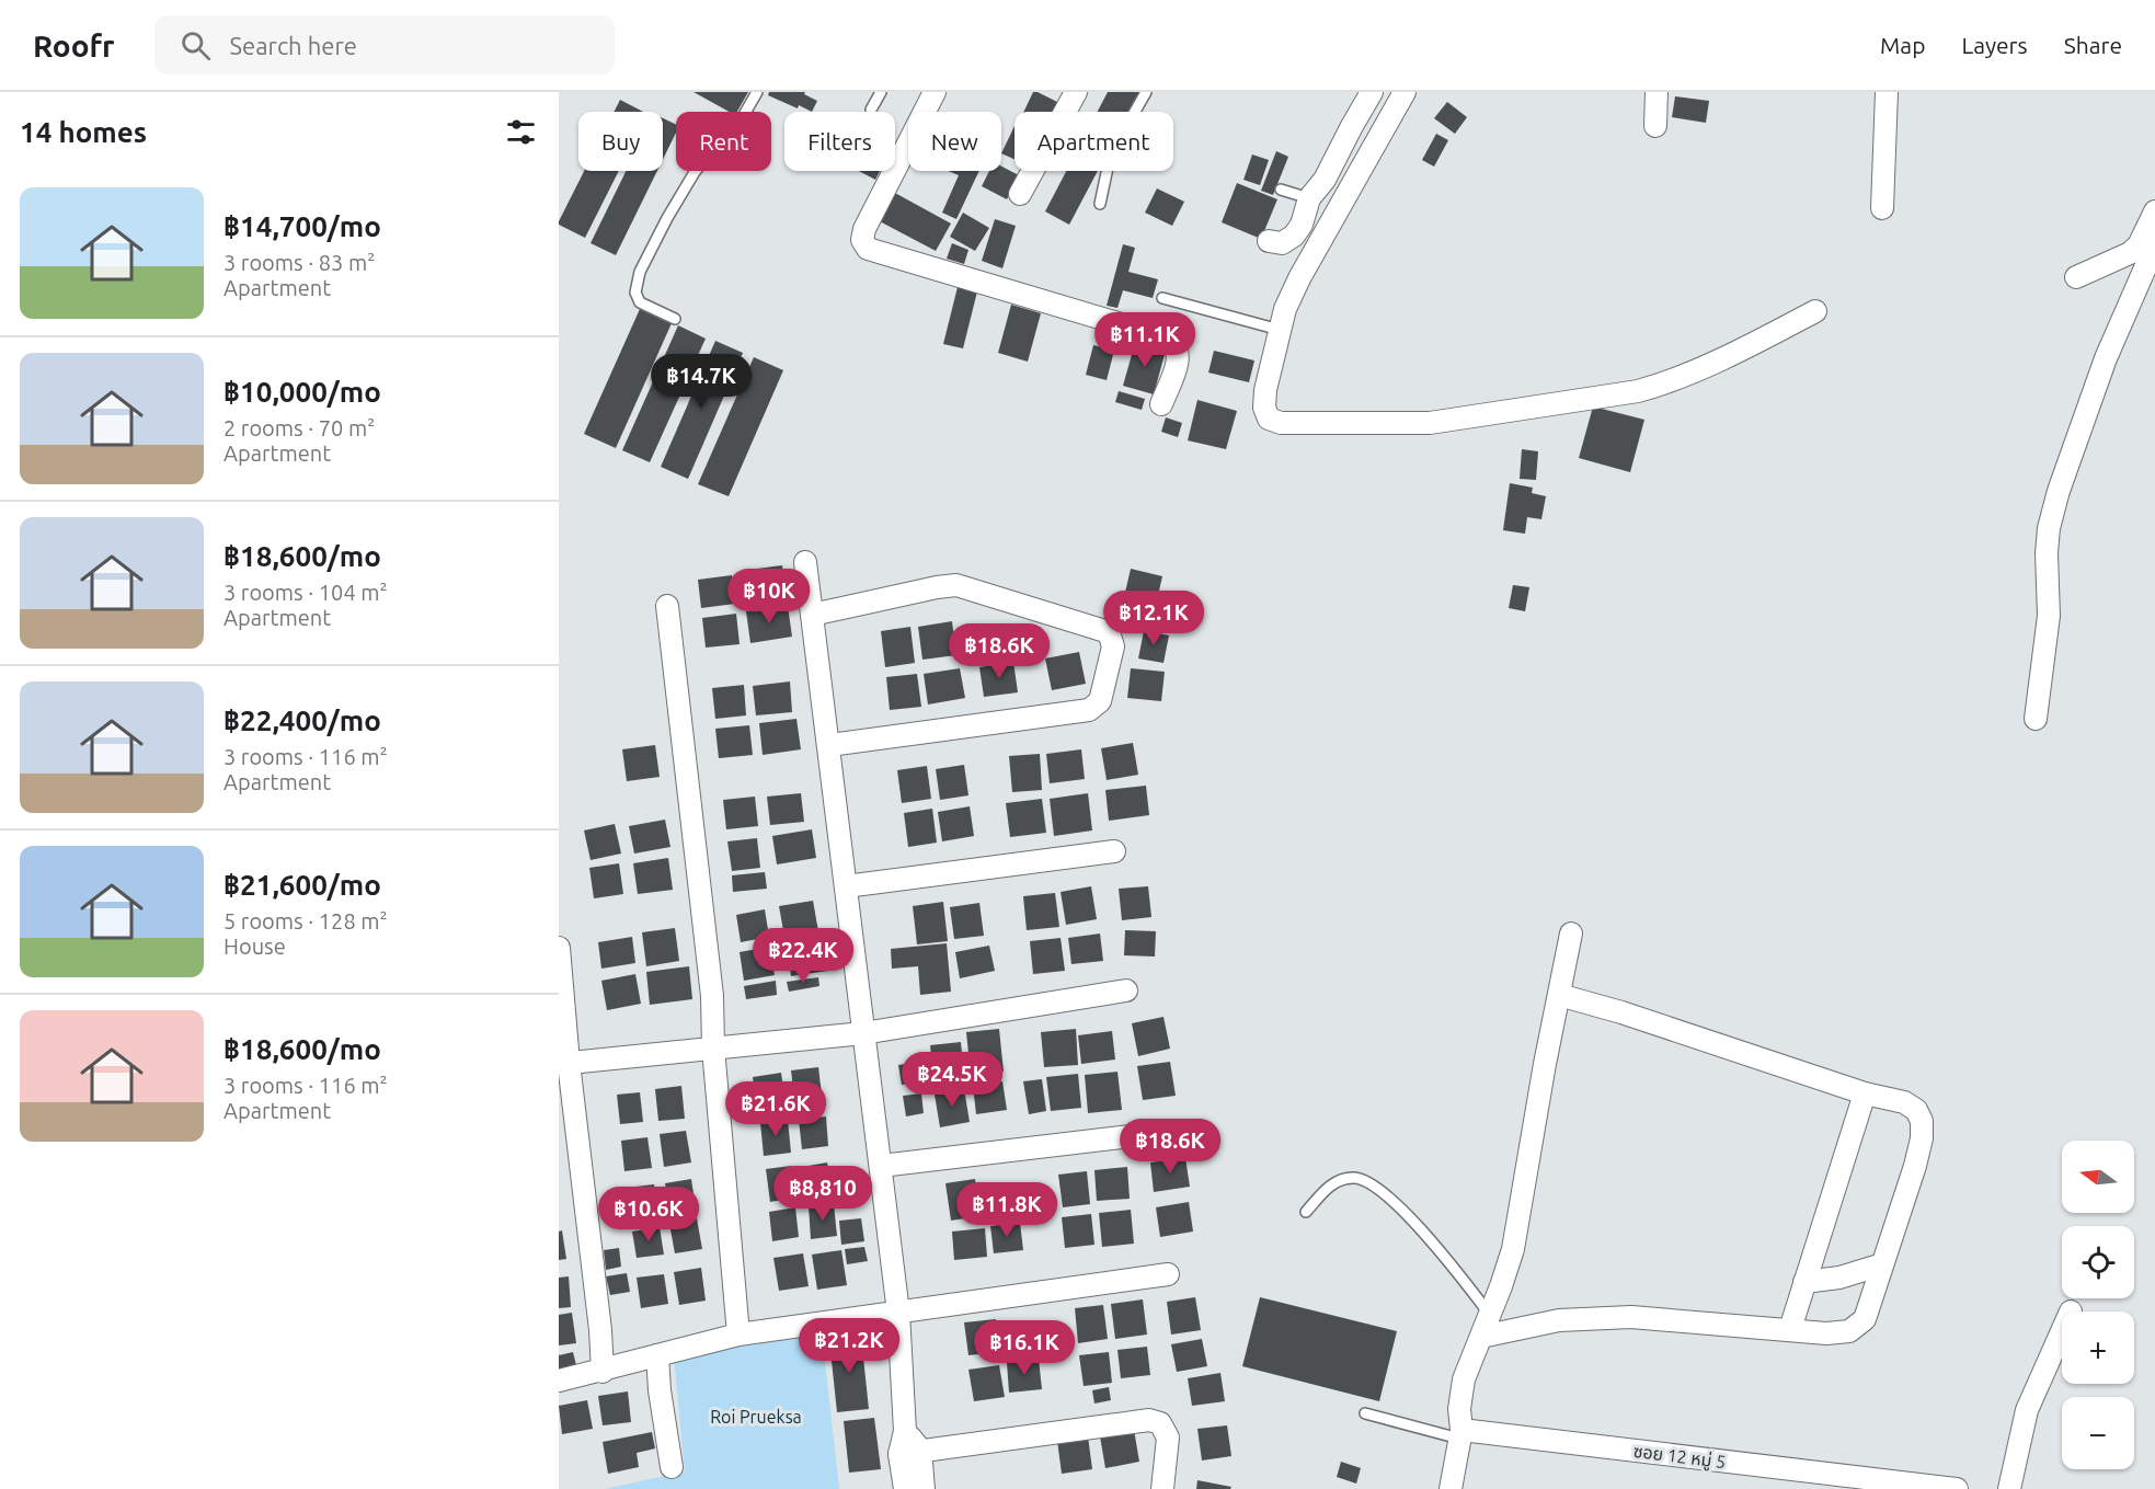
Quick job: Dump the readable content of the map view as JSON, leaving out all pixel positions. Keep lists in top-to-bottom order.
{
  "streets": {
    "street": ["ซอย 12 หมู่ 5"]
  },
  "parks": ["Roi Prueksa"],
  "north": "left",
  "page": {
    "header": "Roofr",
    "search": "Search here",
    "nav": ["Map", "Layers", "Share"],
    "heading": "14 homes",
    "chip": [
      "Buy",
      "Rent",
      "Filters",
      "New",
      "Apartment"
    ],
    "list": [
      {
        "name": "฿14,700/mo",
        "note": "3 rooms · 83 m² · Apartment"
      },
      {
        "name": "฿10,000/mo",
        "note": "2 rooms · 70 m² · Apartment"
      },
      {
        "name": "฿18,600/mo",
        "note": "3 rooms · 104 m² · Apartment"
      },
      {
        "name": "฿22,400/mo",
        "note": "3 rooms · 116 m² · Apartment"
      },
      {
        "name": "฿21,600/mo",
        "note": "5 rooms · 128 m² · House"
      },
      {
        "name": "฿18,600/mo",
        "note": "3 rooms · 116 m² · Apartment"
      }
    ],
    "price": [
      "฿11.1K",
      "฿14.7K",
      "฿10K",
      "฿12.1K",
      "฿18.6K",
      "฿22.4K",
      "฿24.5K",
      "฿21.6K",
      "฿18.6K",
      "฿8,810",
      "฿11.8K",
      "฿10.6K",
      "฿21.2K",
      "฿16.1K"
    ],
    "map_buttons": ["+", "−"]
  }
}
